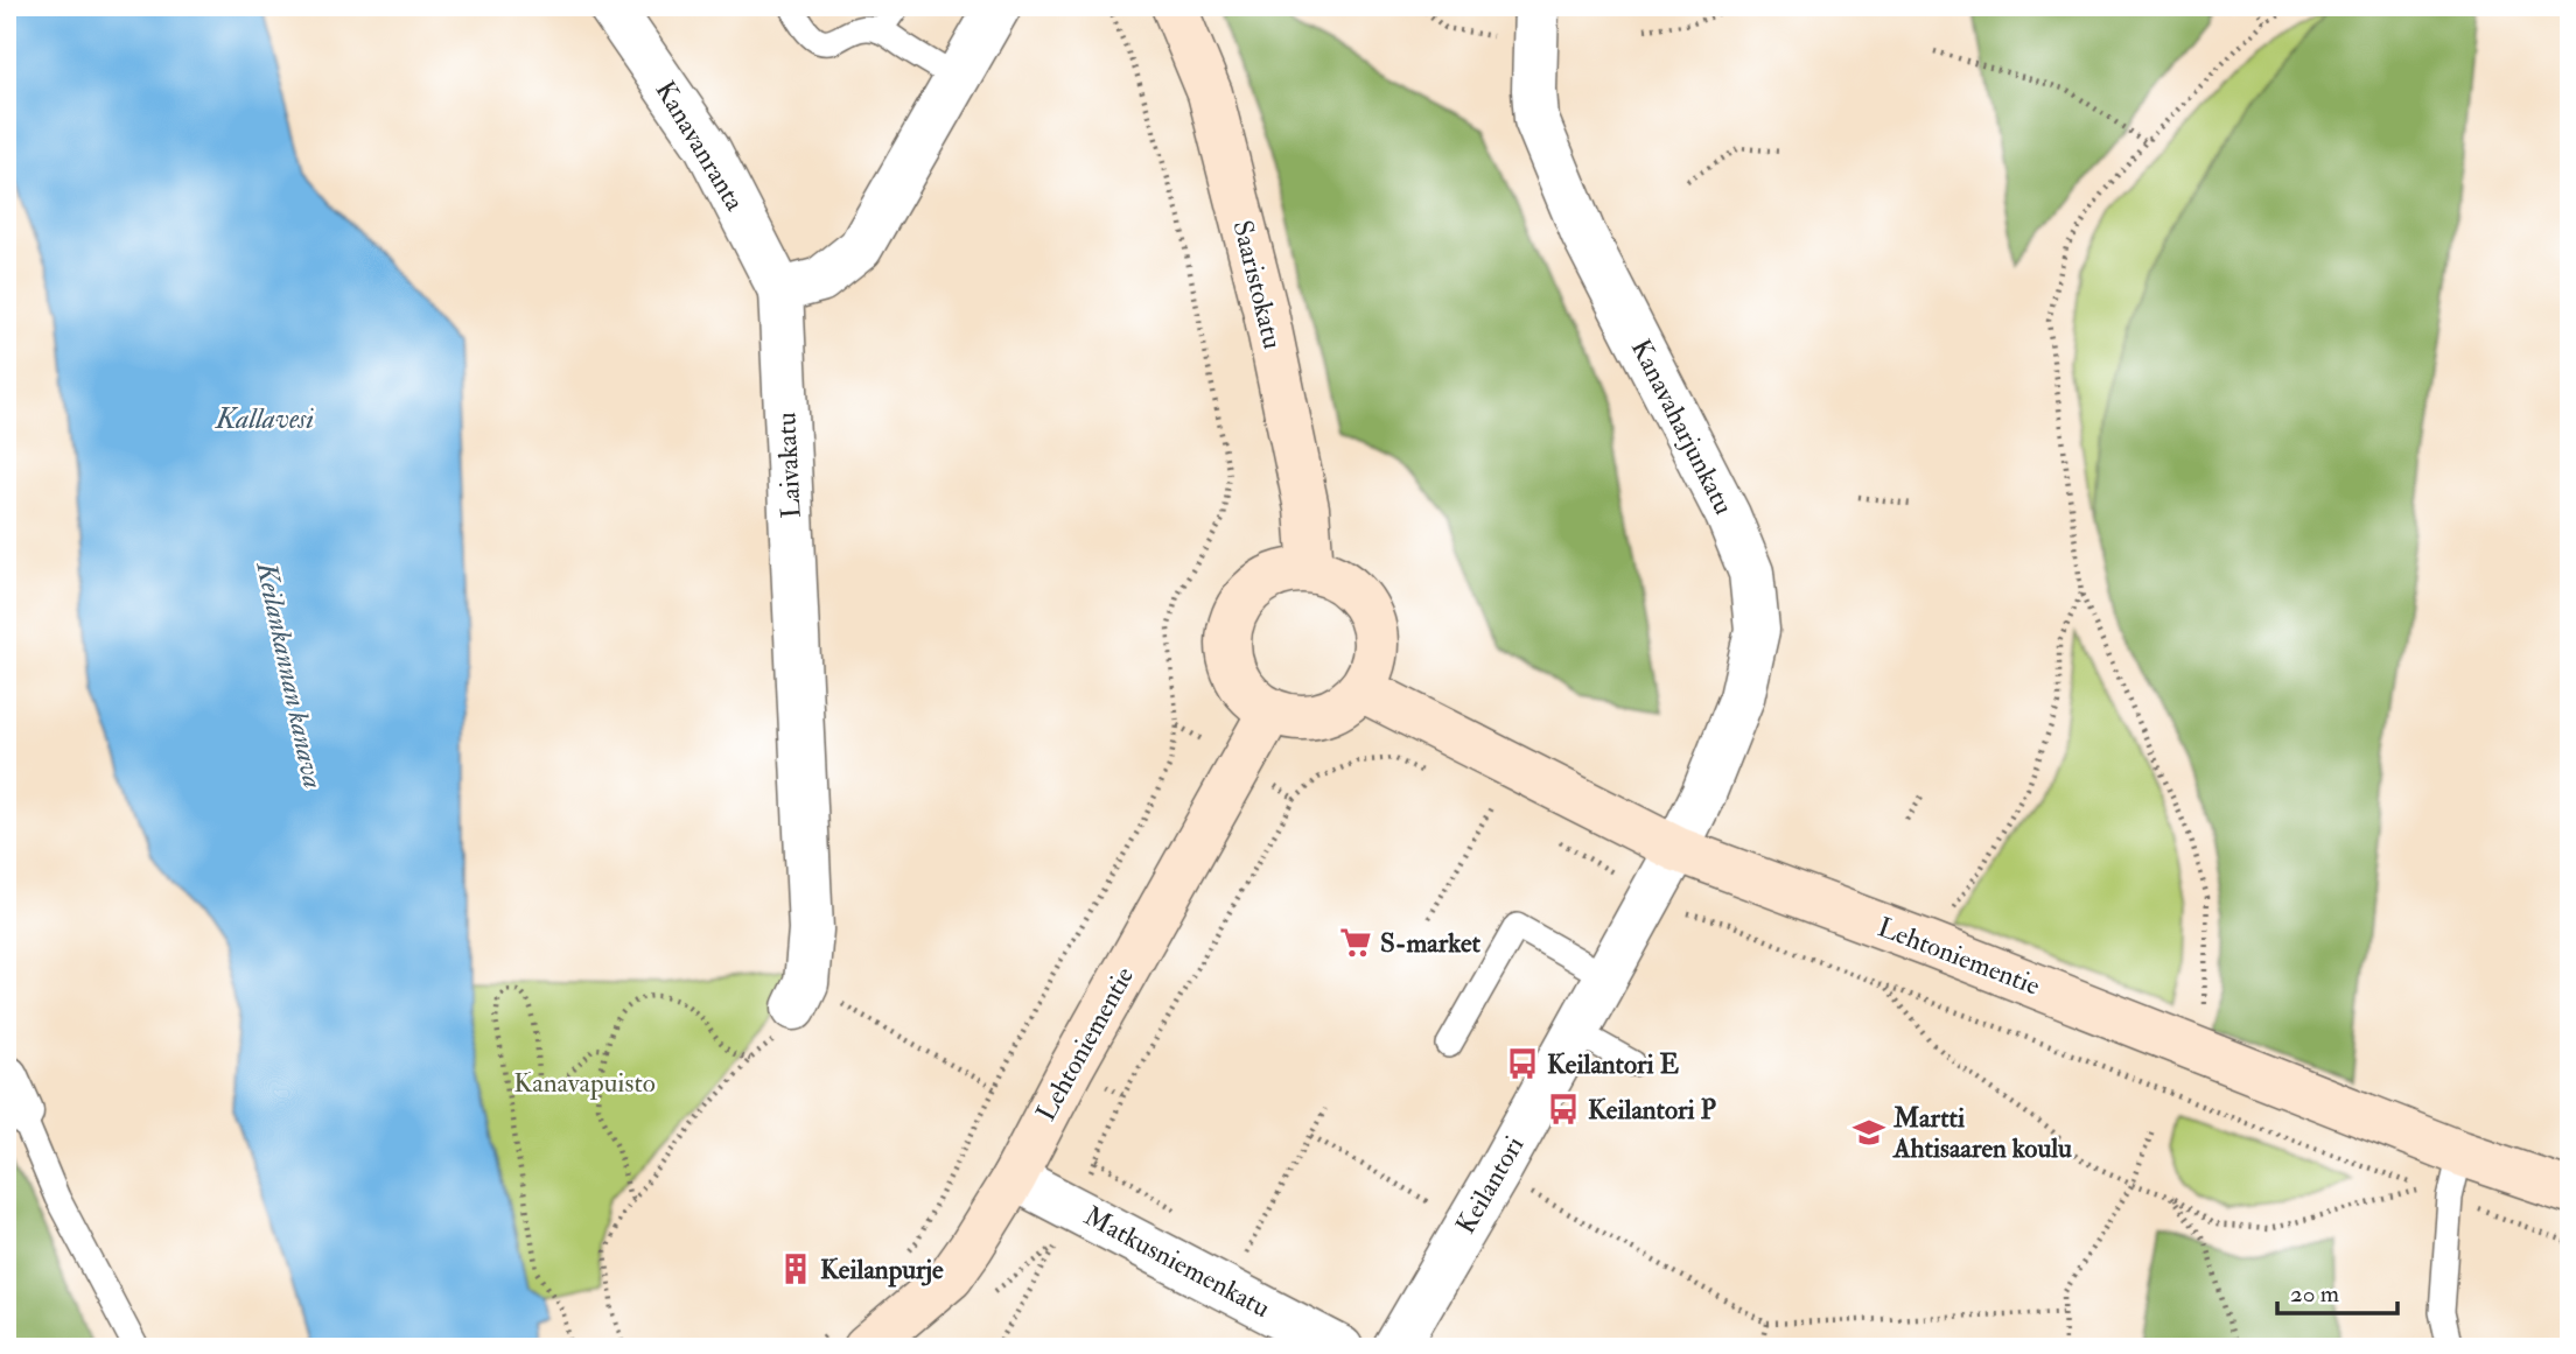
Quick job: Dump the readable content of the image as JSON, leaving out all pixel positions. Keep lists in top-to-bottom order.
{
  "streets": {
    "main road": ["Saaristokatu", "Lehtoniementie"],
    "street": [
      "Kanavanranta",
      "Kanavaharjunkatu",
      "Laivakatu",
      "Keilantori",
      "Matkusniemenkatu"
    ]
  },
  "crossings": [
    ["Kanavanranta", "Laivakatu"],
    ["Saaristokatu", "Lehtoniementie"],
    ["Kanavaharjunkatu", "Lehtoniementie"],
    ["Kanavaharjunkatu", "Keilantori"],
    ["Lehtoniementie", "Keilantori"],
    ["Lehtoniementie", "Matkusniemenkatu"]
  ],
  "water": ["Kallavesi", "Keilankannan kanava"],
  "parks": ["Kanavapuisto"],
  "places": {
    "supermarket": ["S-market"],
    "bus stop": ["Keilantori E", "Keilantori P"],
    "school or university": ["Martti Ahtisaaren koulu"],
    "building": ["Keilanpurje"]
  },
  "scale_bar": "20 m"
}
